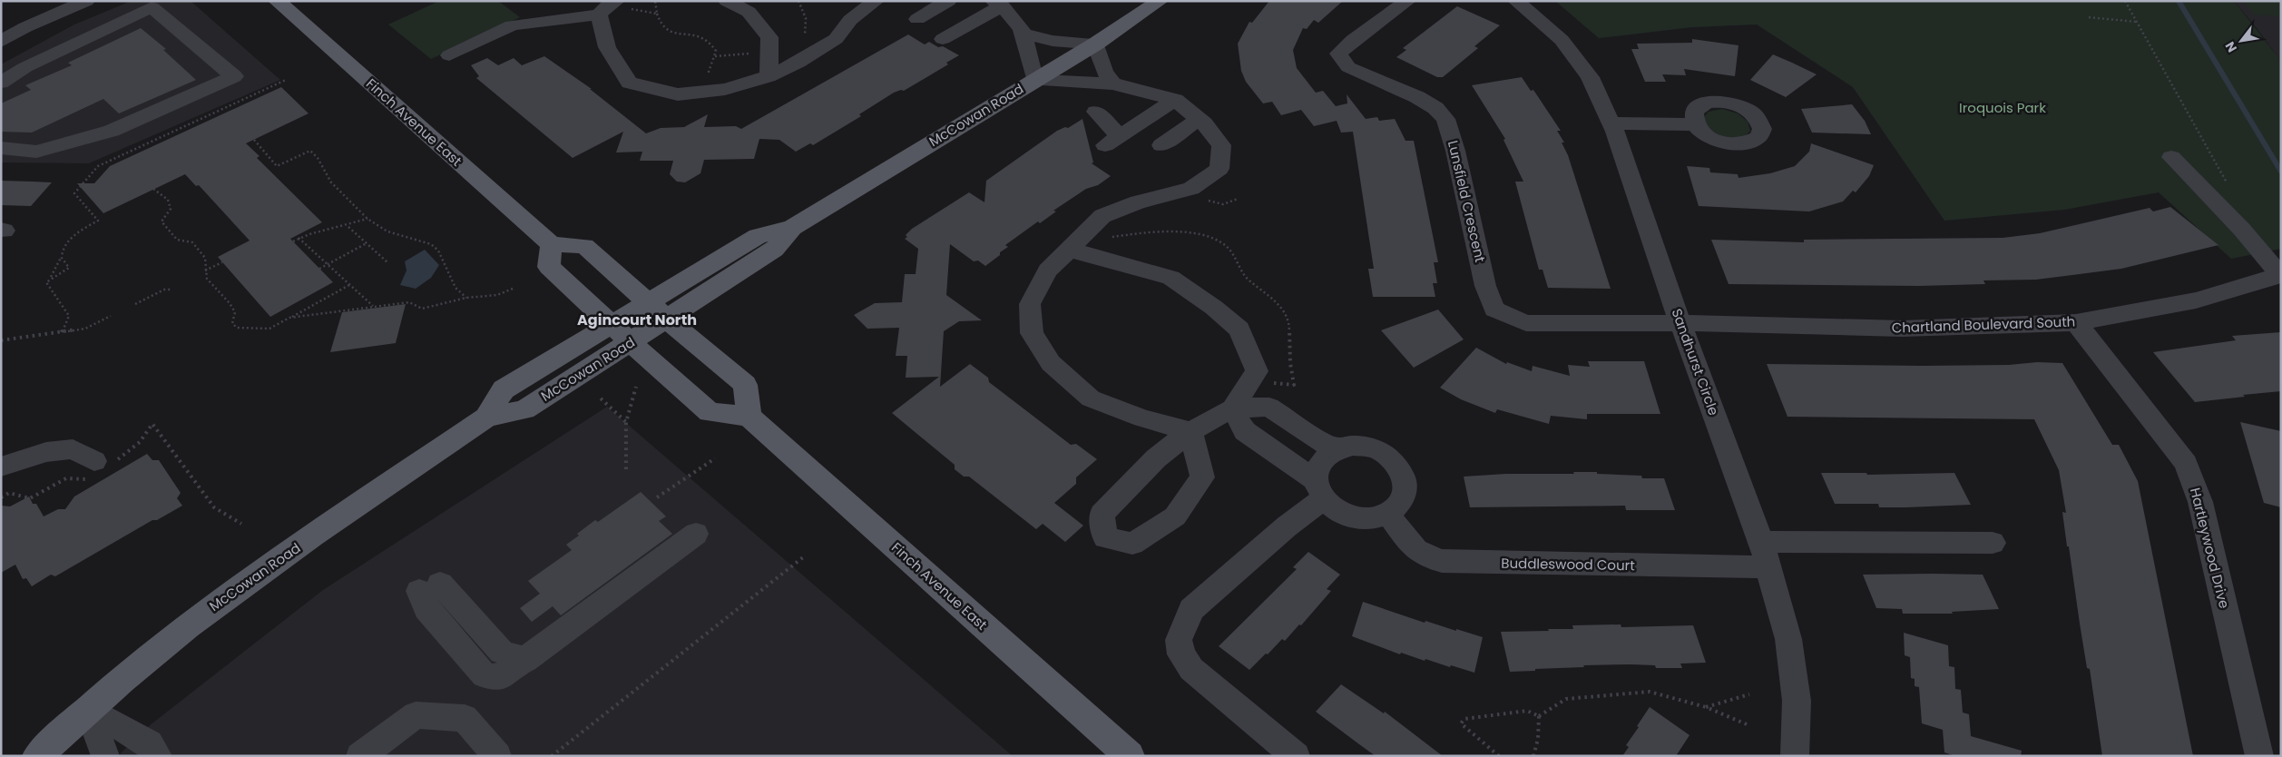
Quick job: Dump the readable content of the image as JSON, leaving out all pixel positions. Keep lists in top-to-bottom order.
{
  "streets": {
    "main road": ["McCowan Road", "Finch Avenue East"],
    "street": [
      "Lunsfield Crescent",
      "Chartland Boulevard South",
      "Sandhurst Circle",
      "Hartleywood Drive",
      "Buddleswood Court"
    ]
  },
  "crossings": [
    ["Lunsfield Crescent", "Chartland Boulevard South"],
    ["Lunsfield Crescent", "Sandhurst Circle"],
    ["Chartland Boulevard South", "Sandhurst Circle"],
    ["Chartland Boulevard South", "Hartleywood Drive"],
    ["Sandhurst Circle", "Buddleswood Court"]
  ],
  "districts": ["Agincourt North"],
  "parks": ["Iroquois Park"],
  "north": "bottom left"
}
